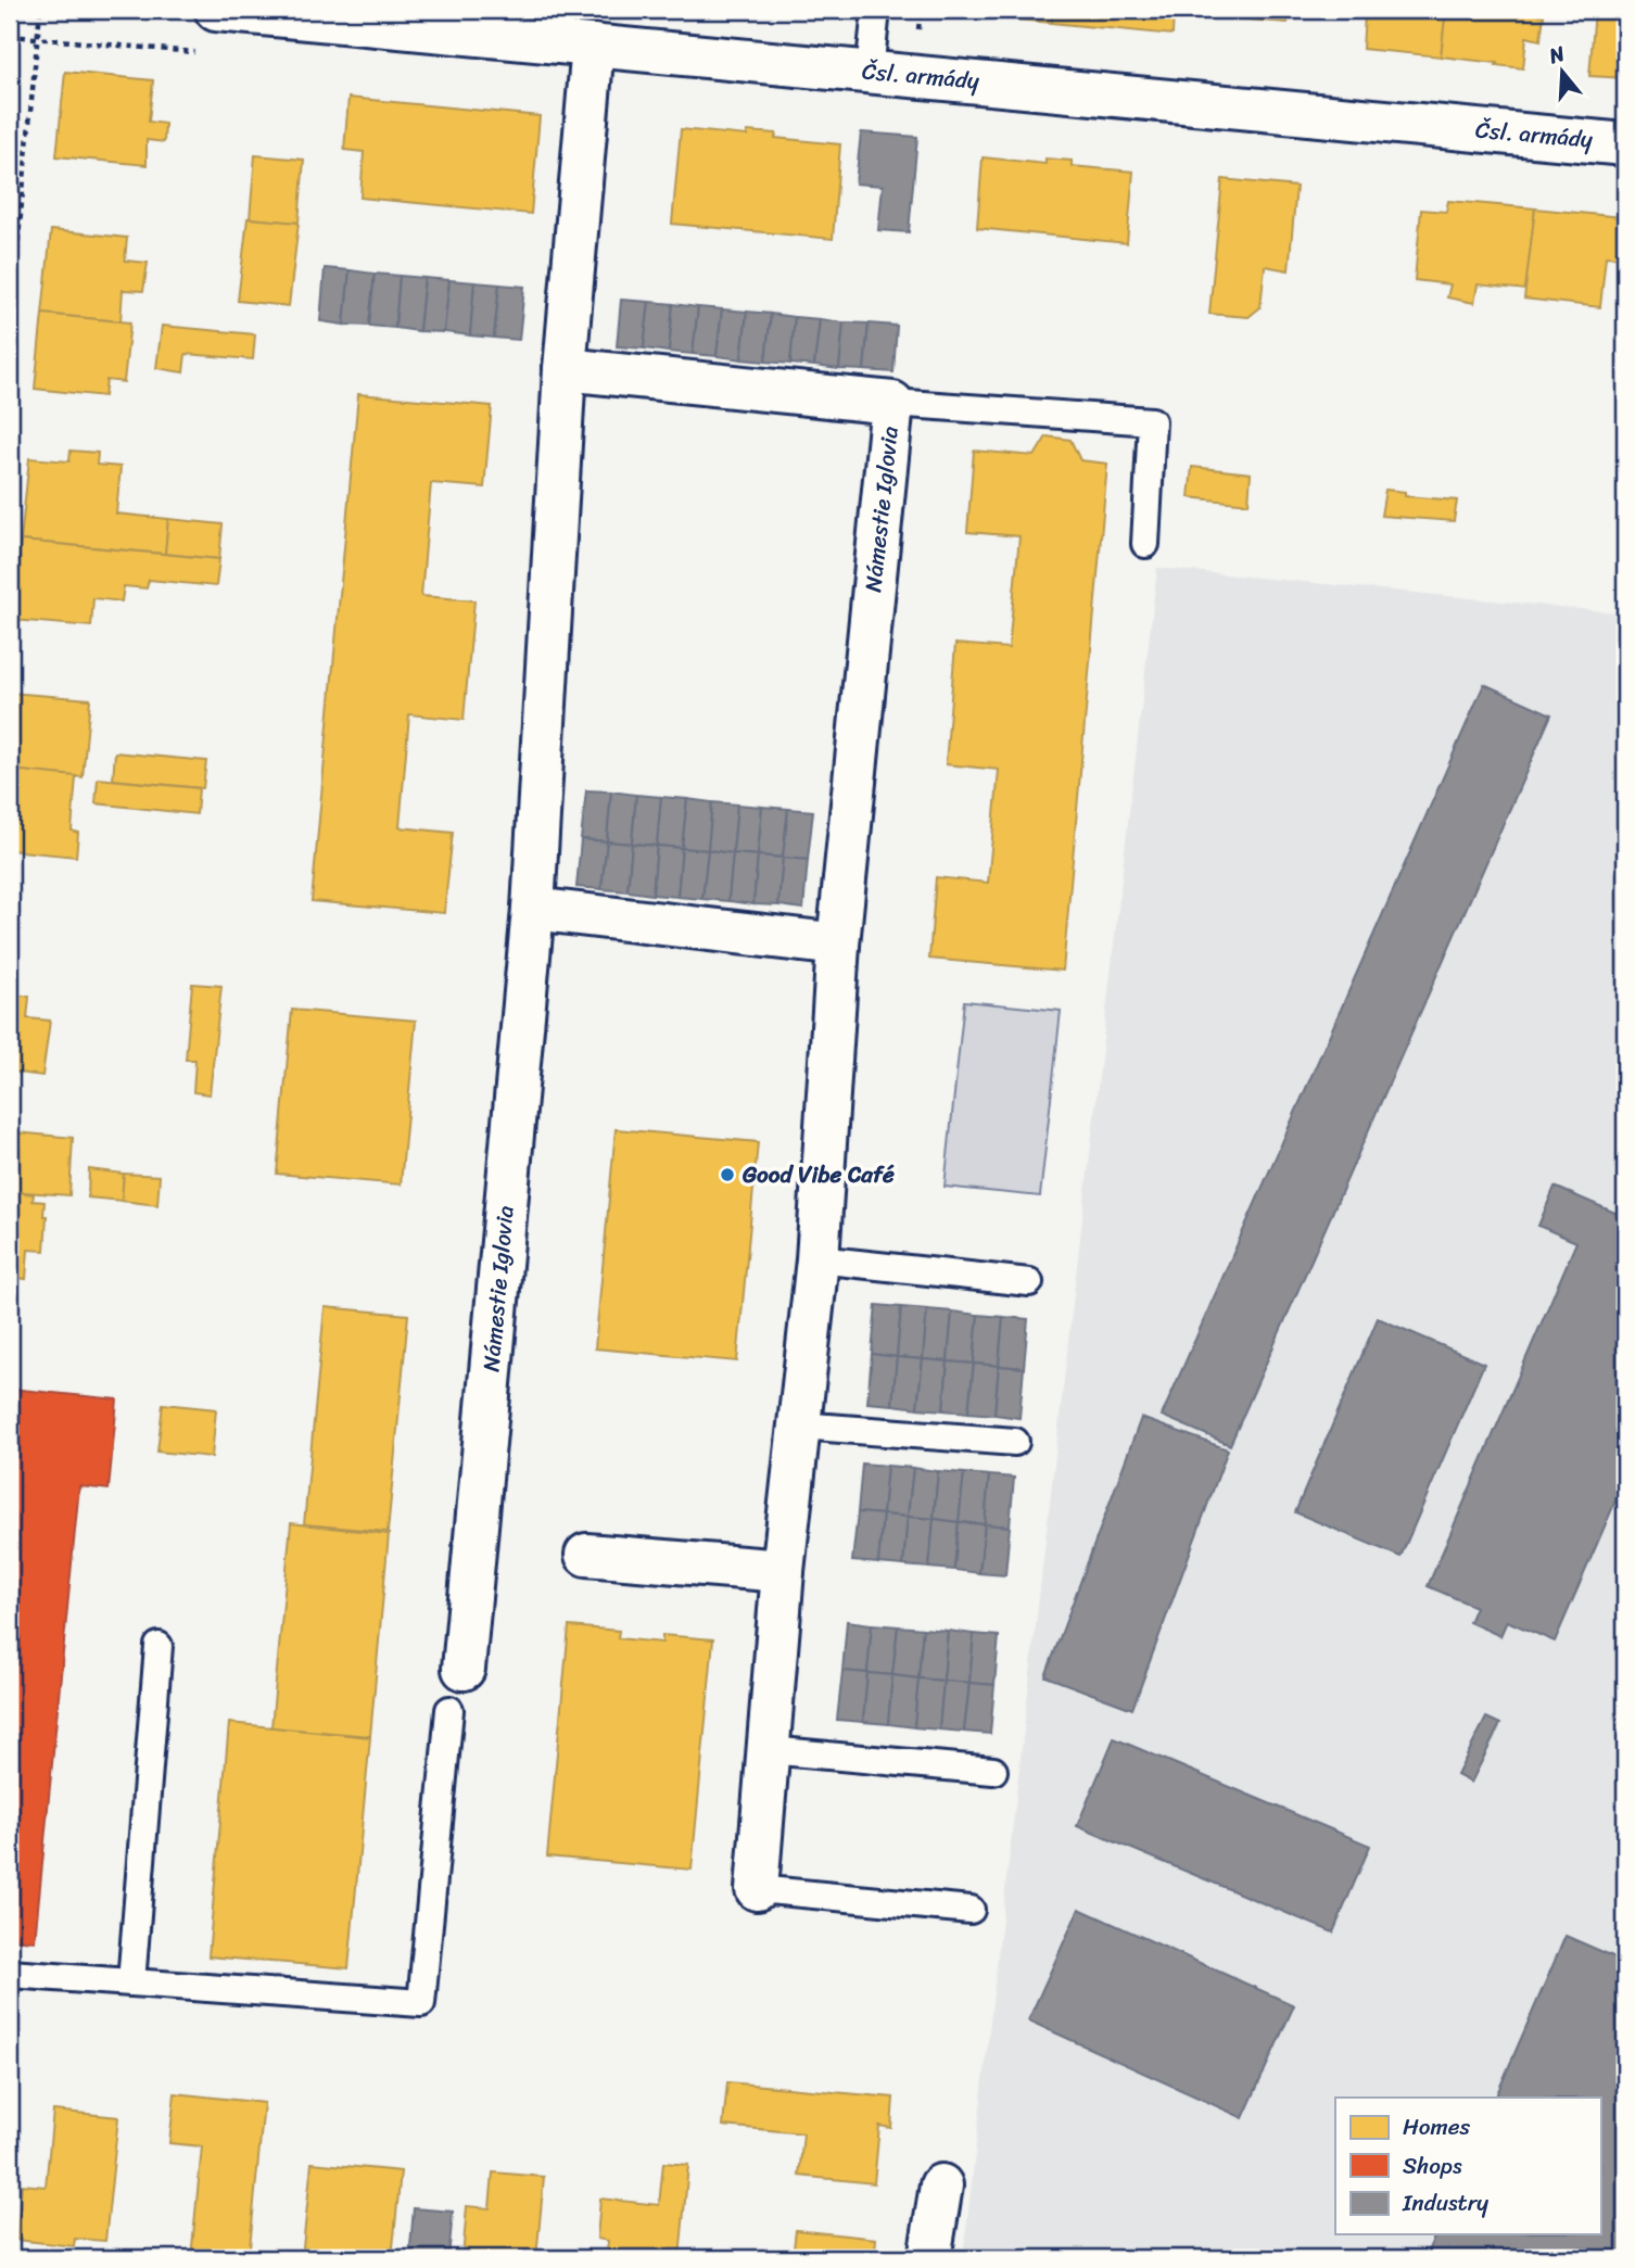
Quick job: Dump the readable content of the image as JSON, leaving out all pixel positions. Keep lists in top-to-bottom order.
{
  "streets": {
    "street": ["Čsl. armády", "Námestie Iglovia"]
  },
  "crossings": [
    ["Čsl. armády", "Námestie Iglovia"]
  ],
  "places": ["Good Vibe Café"],
  "legend": ["Homes", "Shops", "Industry"],
  "north": "top"
}
